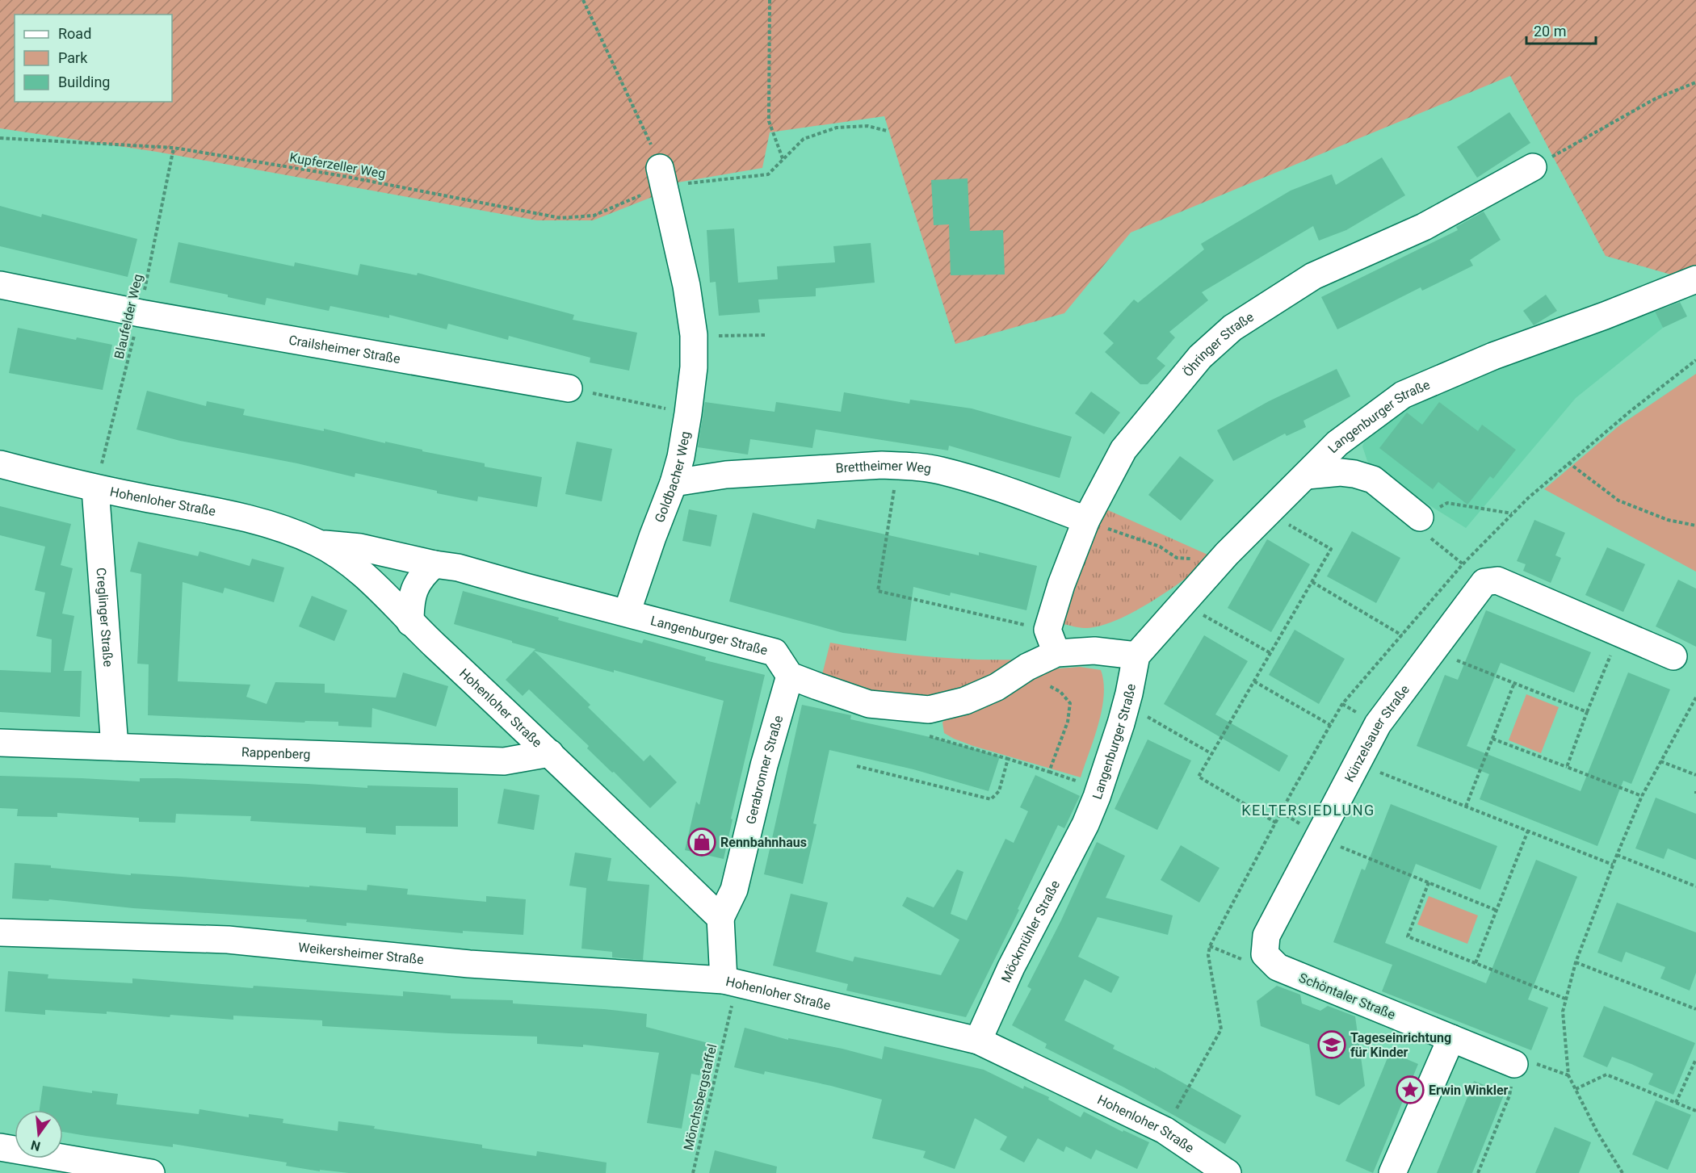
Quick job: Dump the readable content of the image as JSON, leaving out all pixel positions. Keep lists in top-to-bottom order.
{
  "streets": {
    "street": [
      "Öhringer Straße",
      "Crailsheimer Straße",
      "Langenburger Straße",
      "Brettheimer Weg",
      "Goldbacher Weg",
      "Hohenloher Straße",
      "Creglinger Straße",
      "Künzelsauer Straße",
      "Rappenberg",
      "Gerabronner Straße",
      "Möckmühler Straße",
      "Weikersheimer Straße",
      "Schöntaler Straße"
    ],
    "path": ["Kupferzeller Weg", "Blaufelder Weg", "Mönchsbergstaffel"]
  },
  "crossings": [
    ["Kupferzeller Weg", "Blaufelder Weg"],
    ["Kupferzeller Weg", "Goldbacher Weg"],
    ["Blaufelder Weg", "Crailsheimer Straße"],
    ["Blaufelder Weg", "Hohenloher Straße"],
    ["Blaufelder Weg", "Creglinger Straße"],
    ["Öhringer Straße", "Brettheimer Weg"],
    ["Langenburger Straße", "Goldbacher Weg"],
    ["Langenburger Straße", "Hohenloher Straße"],
    ["Langenburger Straße", "Gerabronner Straße"],
    ["Langenburger Straße", "Möckmühler Straße"],
    ["Brettheimer Weg", "Goldbacher Weg"],
    ["Hohenloher Straße", "Creglinger Straße"],
    ["Hohenloher Straße", "Rappenberg"],
    ["Hohenloher Straße", "Gerabronner Straße"],
    ["Hohenloher Straße", "Möckmühler Straße"],
    ["Hohenloher Straße", "Weikersheimer Straße"],
    ["Creglinger Straße", "Rappenberg"],
    ["Künzelsauer Straße", "Schöntaler Straße"]
  ],
  "districts": ["KELTERSIEDLUNG"],
  "places": {
    "shop": ["Rennbahnhaus"],
    "school or university": ["Tageseinrichtung für Kinder"],
    "place": ["Erwin Winkler"]
  },
  "legend": ["Road", "Park", "Building"],
  "scale_bar": "20 m",
  "north": "bottom"
}
